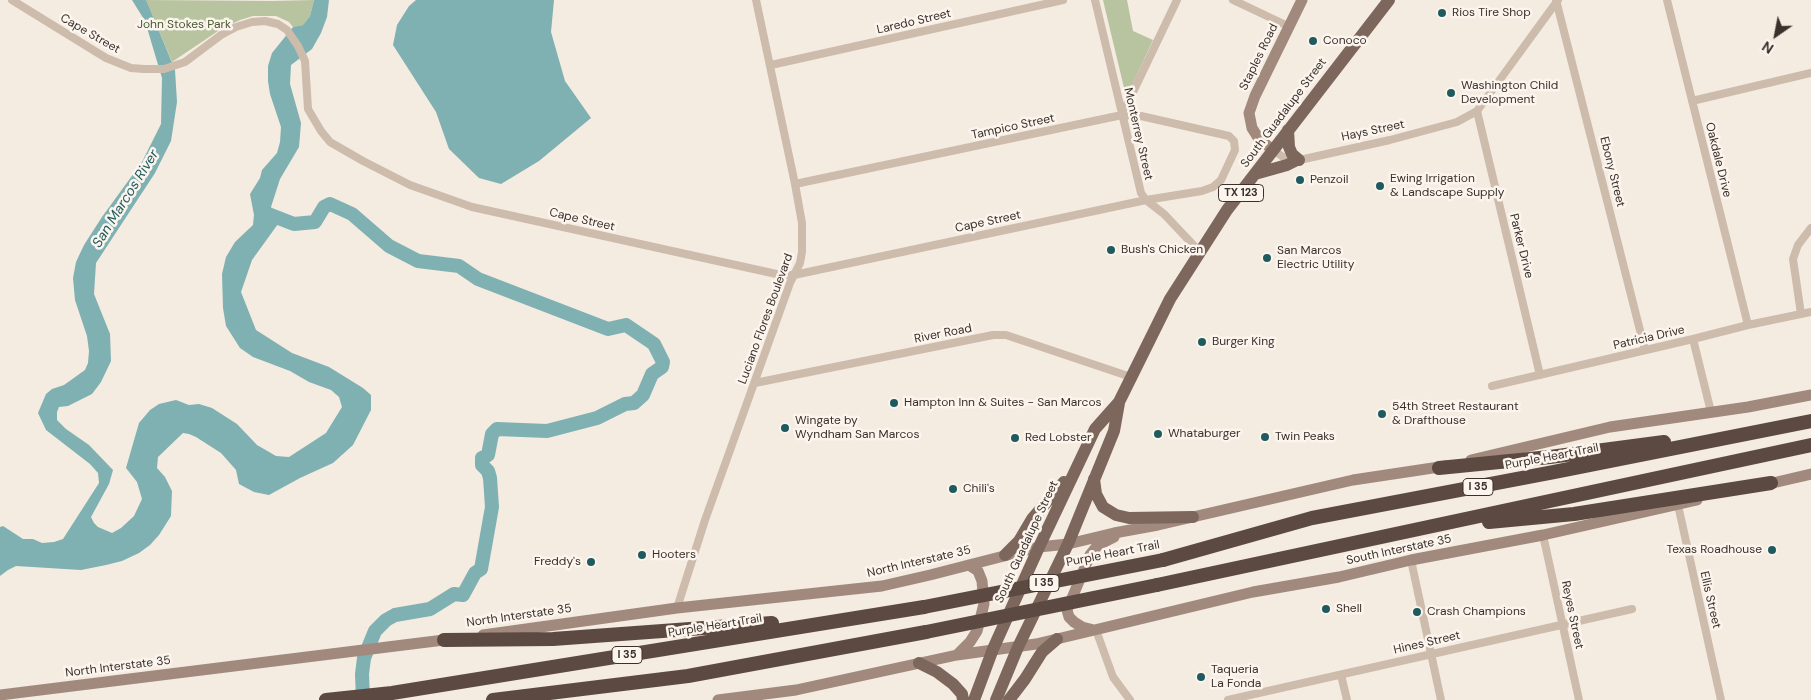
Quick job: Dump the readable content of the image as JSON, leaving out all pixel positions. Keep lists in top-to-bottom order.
{
  "streets": {
    "highway": ["Purple Heart Trail", "I 35"],
    "main road": [
      "Staples Road",
      "South Guadalupe Street",
      "TX 123",
      "South Interstate 35",
      "North Interstate 35"
    ],
    "street": [
      "Laredo Street",
      "Cape Street",
      "Tampico Street",
      "Hays Street",
      "Monterrey Street",
      "Oakdale Drive",
      "Ebony Street",
      "Parker Drive",
      "Luciano Flores Boulevard",
      "River Road",
      "Patricia Drive",
      "Ellis Street",
      "Reyes Street",
      "Hines Street"
    ]
  },
  "crossings": [
    ["Laredo Street", "Luciano Flores Boulevard"],
    ["Cape Street", "Tampico Street"],
    ["Cape Street", "Monterrey Street"],
    ["Cape Street", "Luciano Flores Boulevard"],
    ["Staples Road", "South Guadalupe Street"],
    ["South Guadalupe Street", "Monterrey Street"],
    ["South Guadalupe Street", "River Road"],
    ["South Guadalupe Street", "South Interstate 35"],
    ["South Guadalupe Street", "North Interstate 35"],
    ["Tampico Street", "Monterrey Street"],
    ["Tampico Street", "Luciano Flores Boulevard"],
    ["Hays Street", "Parker Drive"],
    ["Oakdale Drive", "Patricia Drive"],
    ["Ebony Street", "Patricia Drive"],
    ["Parker Drive", "Patricia Drive"],
    ["Luciano Flores Boulevard", "River Road"],
    ["Luciano Flores Boulevard", "North Interstate 35"],
    ["South Interstate 35", "Ellis Street"],
    ["South Interstate 35", "Reyes Street"],
    ["Reyes Street", "Hines Street"]
  ],
  "water": ["San Marcos River"],
  "parks": ["John Stokes Park"],
  "places": [
    "Rios Tire Shop",
    "Conoco",
    "Washington Child Development",
    "Penzoil",
    "Ewing Irrigation & Landscape Supply",
    "Bush's Chicken",
    "San Marcos Electric Utility",
    "Burger King",
    "Hampton Inn & Suites - San Marcos",
    "54th Street Restaurant & Drafthouse",
    "Wingate by Wyndham San Marcos",
    "Whataburger",
    "Twin Peaks",
    "Red Lobster",
    "Chili's",
    "Texas Roadhouse",
    "Hooters",
    "Freddy's",
    "Shell",
    "Crash Champions",
    "Taqueria La Fonda"
  ],
  "north": "bottom left"
}
